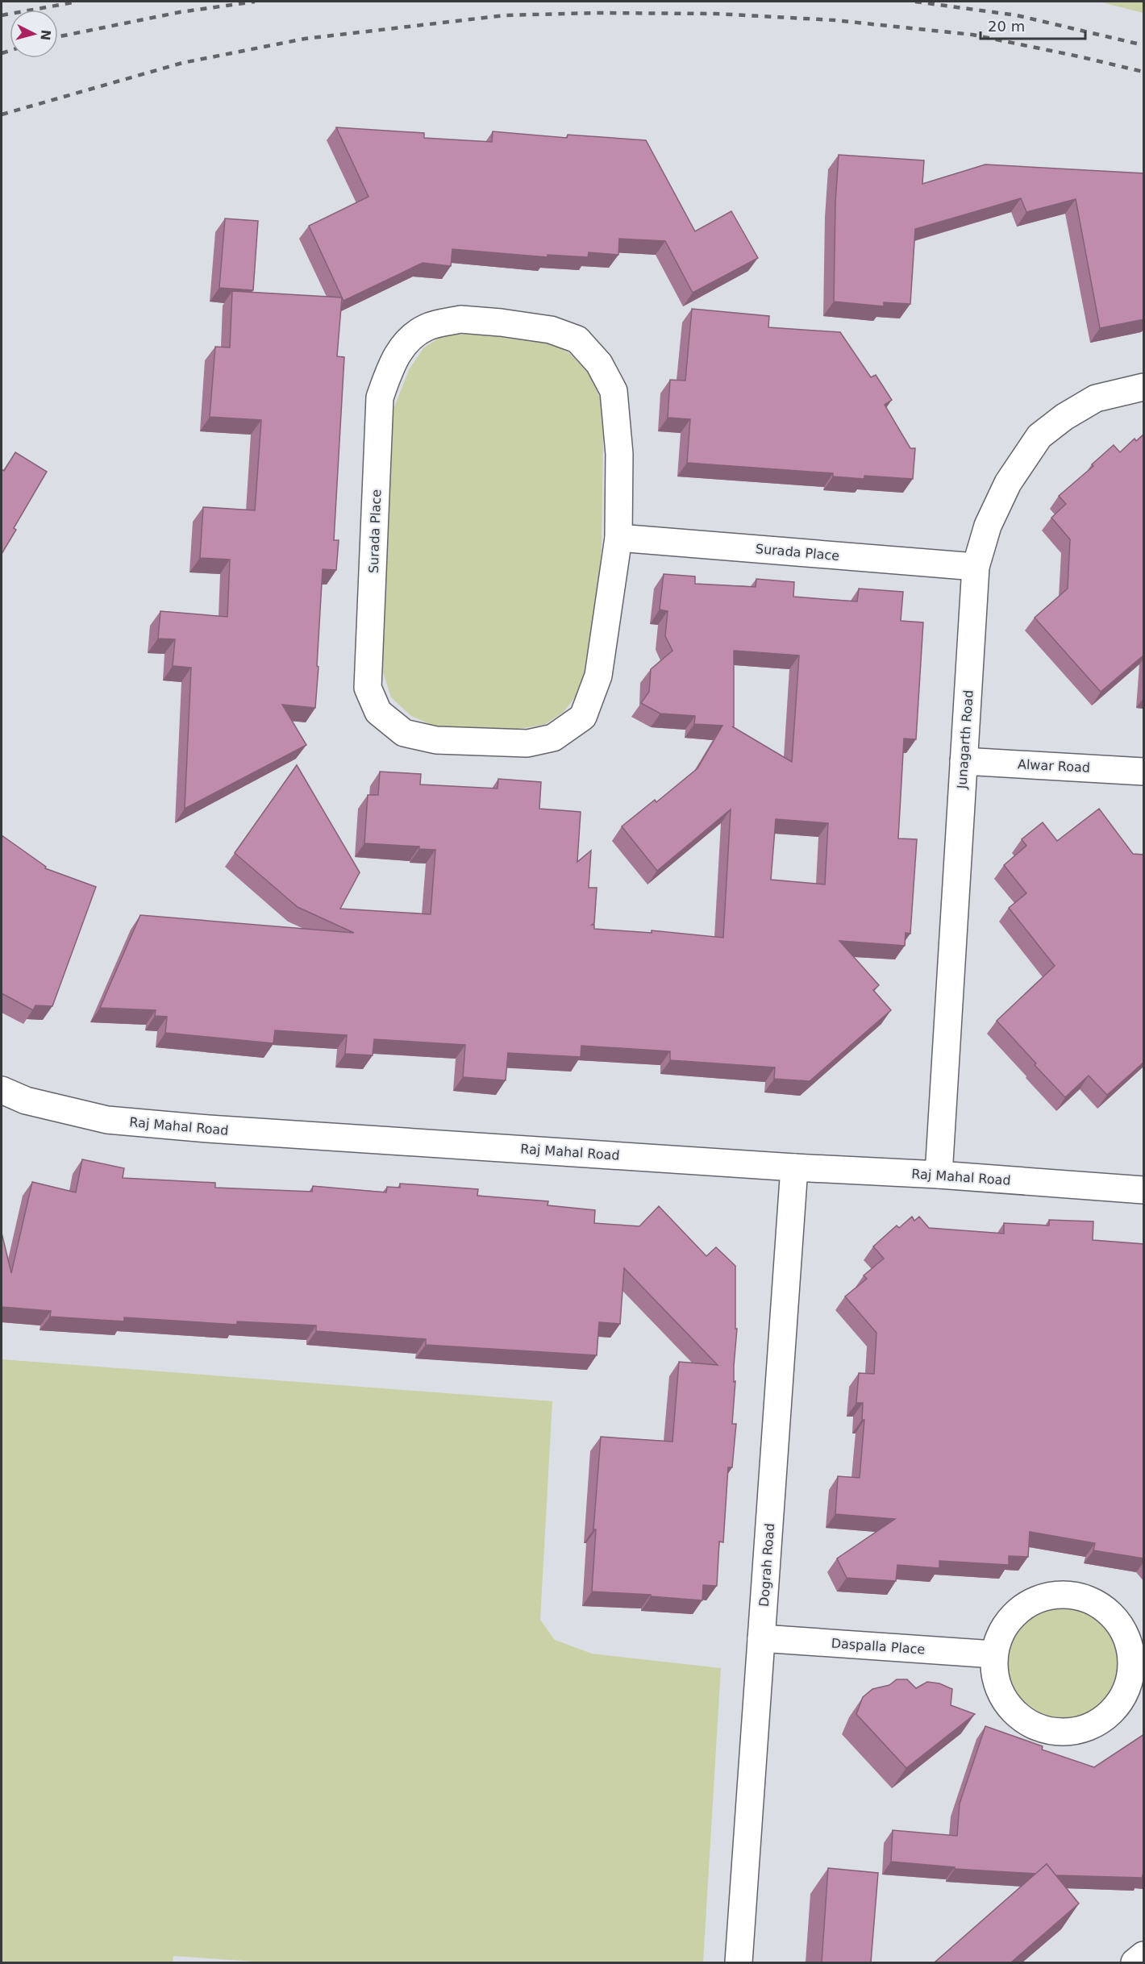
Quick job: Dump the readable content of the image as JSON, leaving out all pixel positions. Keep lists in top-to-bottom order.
{
  "streets": {
    "street": [
      "Surada Place",
      "Junagarth Road",
      "Alwar Road",
      "Raj Mahal Road",
      "Dograh Road",
      "Daspalla Place"
    ]
  },
  "crossings": [
    ["Surada Place", "Junagarth Road"],
    ["Junagarth Road", "Alwar Road"],
    ["Junagarth Road", "Raj Mahal Road"],
    ["Raj Mahal Road", "Dograh Road"],
    ["Dograh Road", "Daspalla Place"]
  ],
  "scale_bar": "20 m",
  "north": "right"
}
